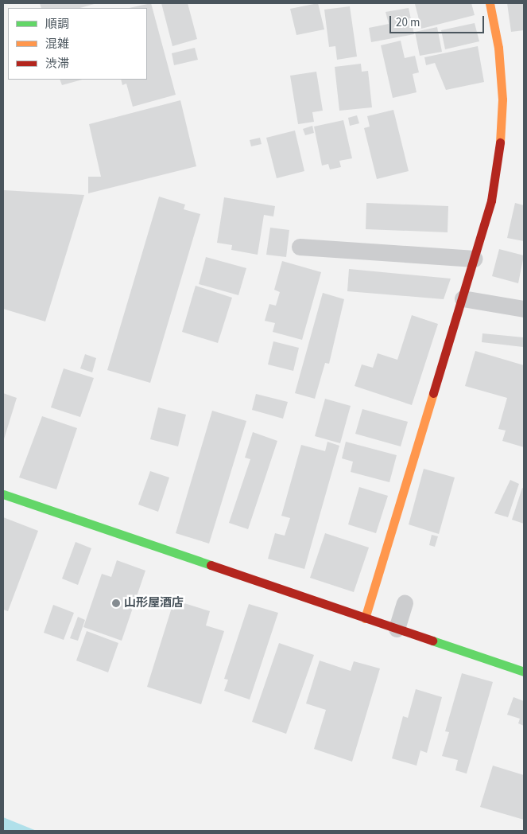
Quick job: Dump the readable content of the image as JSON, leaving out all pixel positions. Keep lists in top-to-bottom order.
{
  "places": ["山形屋酒店"],
  "legend": ["順調", "混雑", "渋滞"],
  "scale_bar": "20 m"
}
